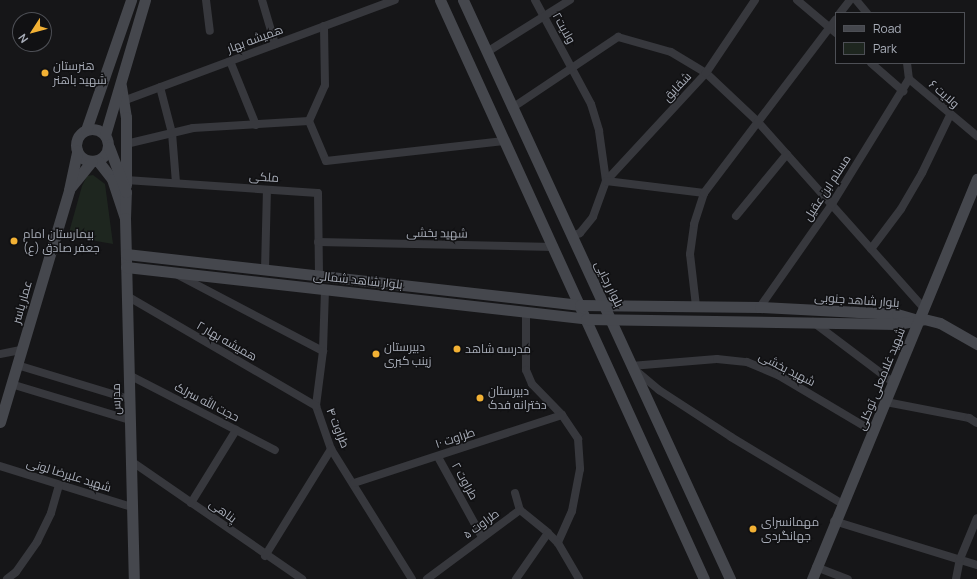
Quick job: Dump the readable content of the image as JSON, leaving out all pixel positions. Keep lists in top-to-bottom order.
{
  "streets": {
    "street": [
      "ولایت۲",
      "همیشه بهار",
      "شقایق",
      "ولایت ۶",
      "ملکی",
      "مسلم ابن عقیل",
      "شهید بخشی",
      "بلوار شاهد شمالی",
      "بلوار رجایی",
      "بلوار شاهد جنوبی",
      "عمار یاسر",
      "همیشه بهار ۲",
      "شهید غلامعلی توکلی",
      "مدرس",
      "حجت الله سرلک",
      "طراوت ۴",
      "طراوت ۱۰",
      "شهید علیرضا لونی",
      "طراوت ۲",
      "پناهی",
      "طراوت ۵"
    ]
  },
  "crossings": [
    ["ولایت۲", "شقایق"],
    ["ولایت ۶", "مسلم ابن عقیل"],
    ["ملکی", "شهید بخشی"],
    ["ملکی", "بلوار شاهد شمالی"],
    ["مسلم ابن عقیل", "بلوار شاهد جنوبی"],
    ["شهید بخشی", "بلوار رجایی"],
    ["شهید بخشی", "شهید غلامعلی توکلی"],
    ["بلوار شاهد شمالی", "بلوار رجایی"],
    ["بلوار شاهد شمالی", "بلوار شاهد جنوبی"],
    ["بلوار شاهد شمالی", "مدرس"],
    ["بلوار شاهد شمالی", "طراوت ۴"],
    ["بلوار رجایی", "بلوار شاهد جنوبی"],
    ["بلوار شاهد جنوبی", "شهید غلامعلی توکلی"],
    ["عمار یاسر", "مدرس"],
    ["همیشه بهار ۲", "مدرس"],
    ["همیشه بهار ۲", "طراوت ۴"],
    ["مدرس", "حجت الله سرلک"],
    ["مدرس", "شهید علیرضا لونی"],
    ["مدرس", "پناهی"],
    ["طراوت ۴", "طراوت ۱۰"],
    ["طراوت ۱۰", "طراوت ۲"],
    ["طراوت ۲", "طراوت ۵"]
  ],
  "places": [
    "هنرستان شهید باهنر",
    "بیمارستان امام جعفر صادق (ع)",
    "مدرسه شاهد",
    "دبیرستان زینب کبری",
    "دبیرستان دخترانه فدک",
    "مهمانسرای جهانگردی"
  ],
  "legend": ["Road", "Park"],
  "north": "bottom left"
}
